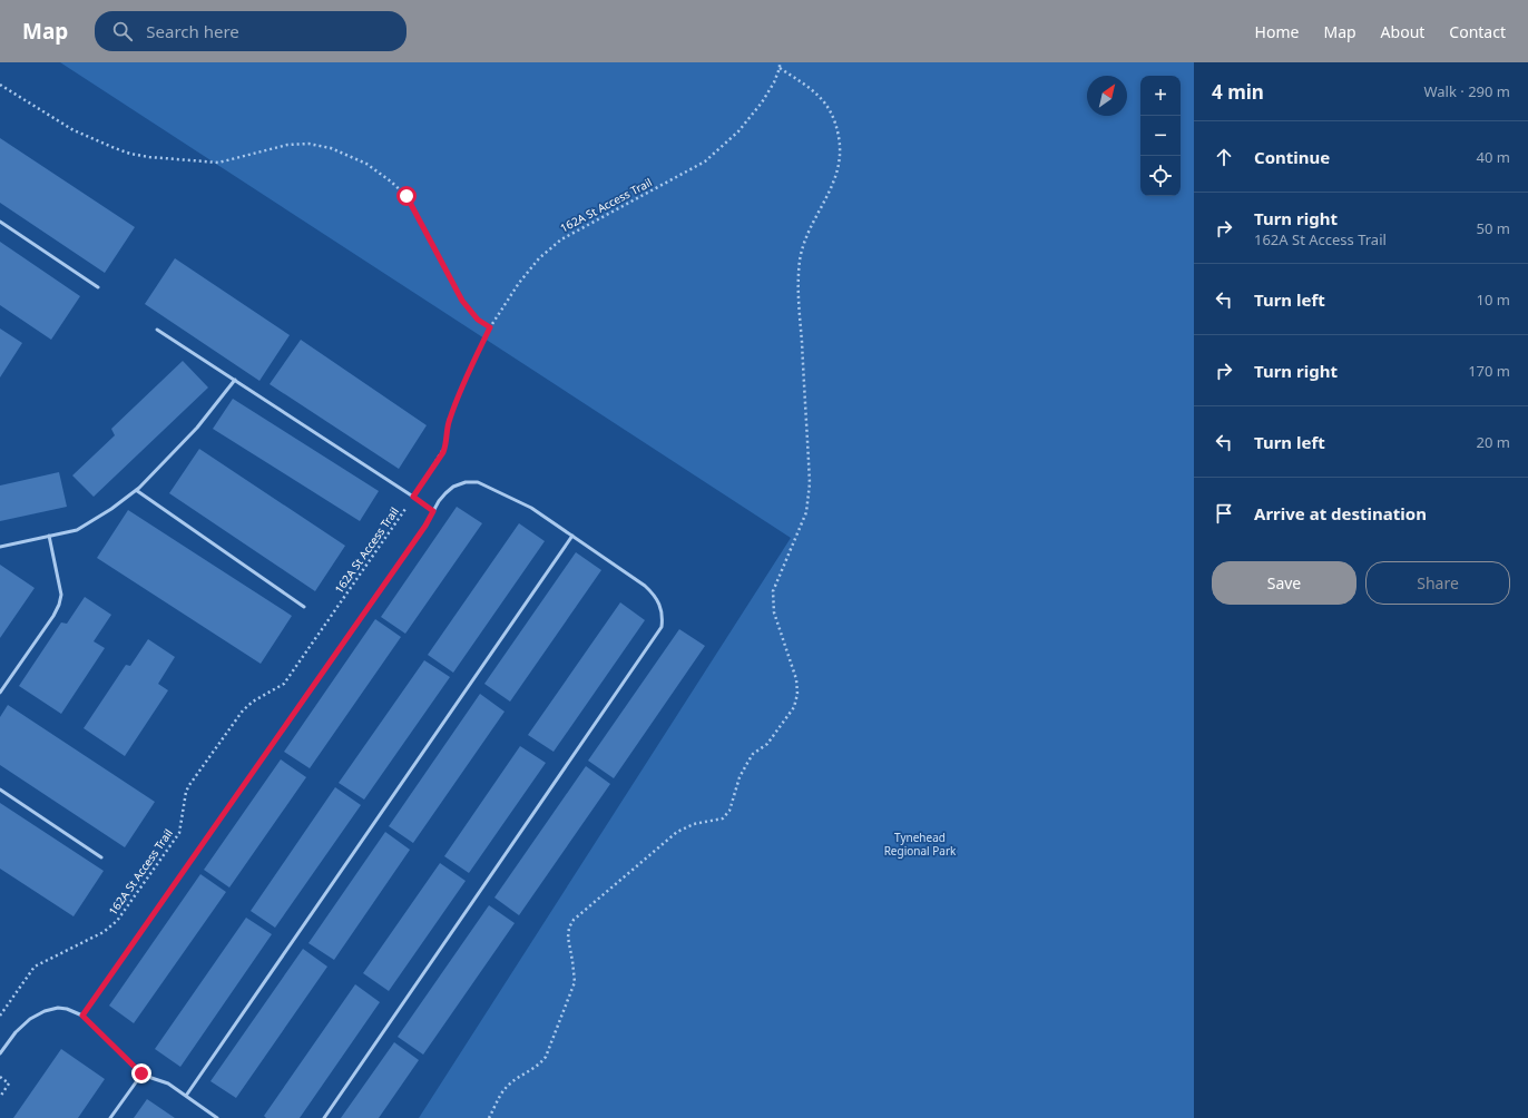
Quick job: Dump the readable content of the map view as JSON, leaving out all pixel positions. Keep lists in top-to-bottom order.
{
  "streets": {
    "path": ["162A St Access Trail"]
  },
  "parks": ["Tynehead Regional Park"],
  "north": "top right",
  "page": {
    "header": "Map",
    "search": "Search here",
    "nav": [
      "Home",
      "Map",
      "About",
      "Contact"
    ],
    "heading": ["4 min", "Walk · 290 m"],
    "map_buttons": ["+", "−"],
    "list": [
      ["Continue", "40 m"],
      ["Turn right", "162A St Access Trail", "50 m"],
      ["Turn left", "10 m"],
      ["Turn right", "170 m"],
      ["Turn left", "20 m"],
      "Arrive at destination"
    ],
    "buttons": ["Save", "Share"]
  }
}
